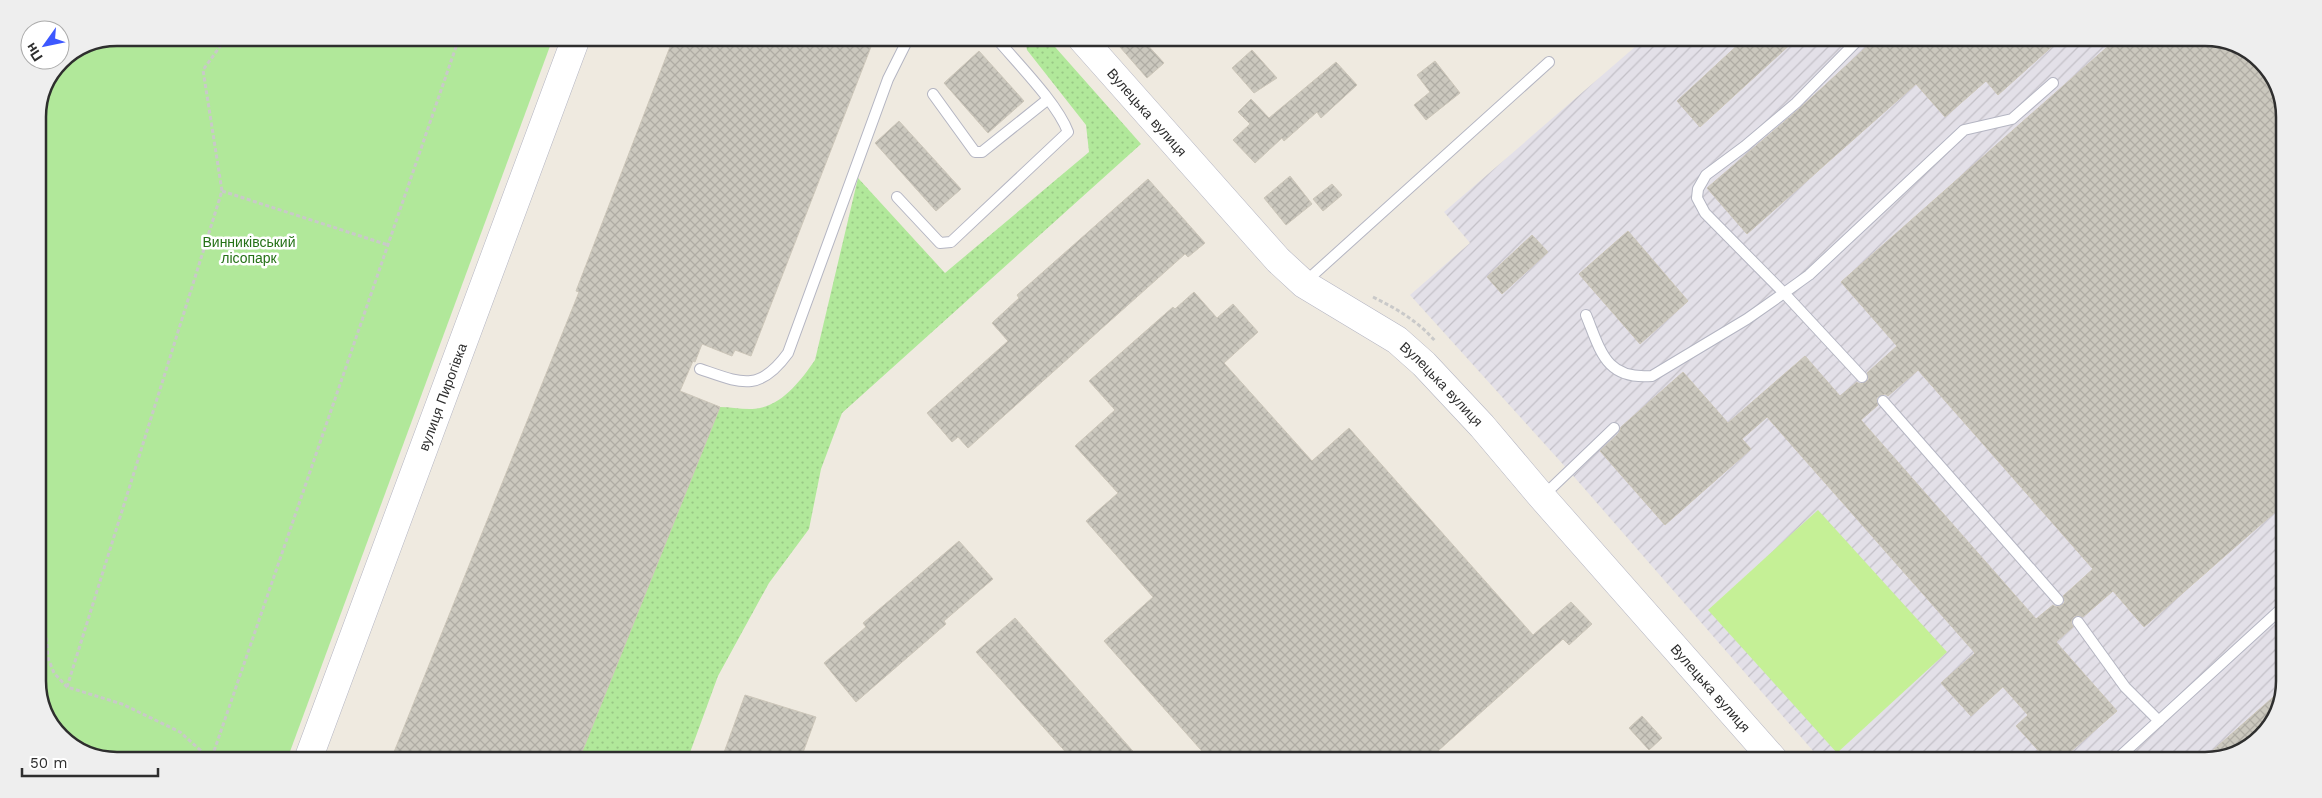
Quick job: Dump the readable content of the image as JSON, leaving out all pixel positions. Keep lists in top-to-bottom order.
{
  "streets": {
    "street": ["Вулецька вулиця", "вулиця Пирогівка"]
  },
  "parks": ["Винниківський лісопарк"],
  "scale_bar": "50 m",
  "north": "bottom left"
}
